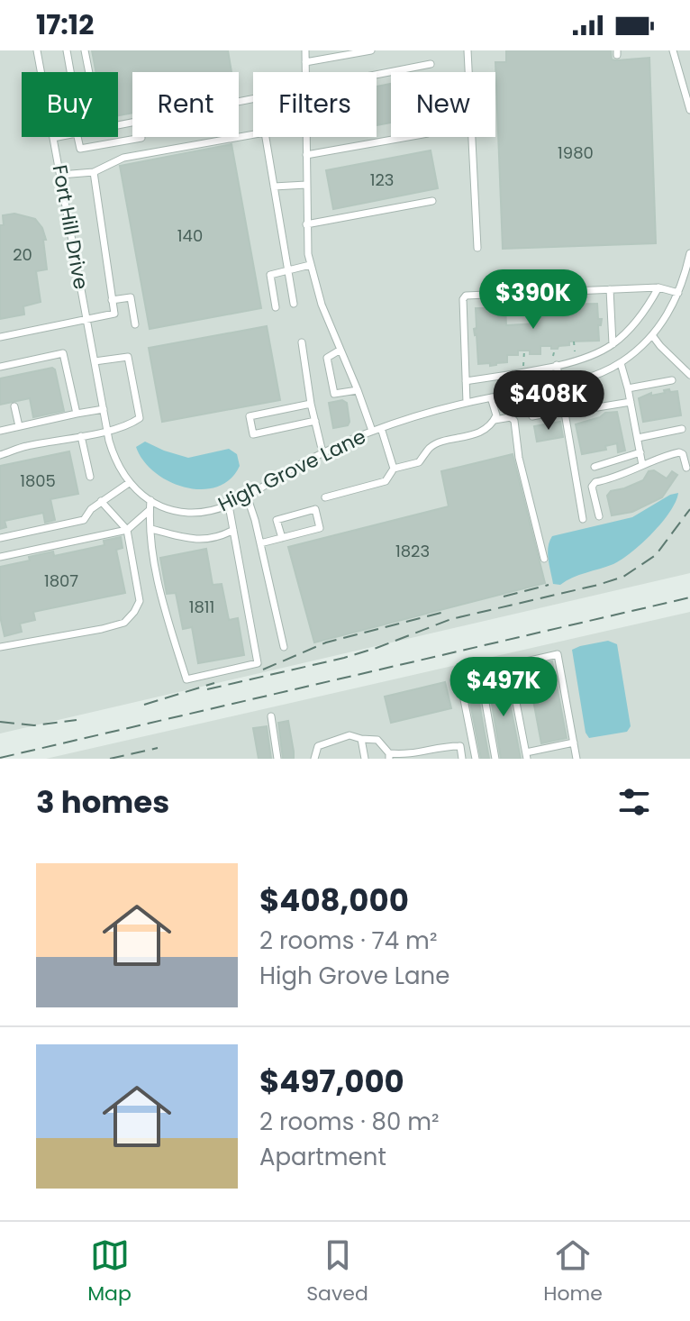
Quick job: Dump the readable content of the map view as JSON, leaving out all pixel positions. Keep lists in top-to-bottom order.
{
  "streets": {
    "street": ["Fort Hill Drive", "High Grove Lane"]
  },
  "crossings": [
    ["Fort Hill Drive", "High Grove Lane"]
  ],
  "house_numbers": [
    "1980",
    "123",
    "140",
    "20",
    "1805",
    "1823",
    "1807",
    "1811"
  ],
  "page": {
    "status": "17:12",
    "chip": [
      "Buy",
      "Rent",
      "Filters",
      "New"
    ],
    "price": ["$390K", "$408K", "$497K"],
    "heading": "3 homes",
    "list": [
      {
        "name": "$408,000",
        "note": "2 rooms · 74 m² · High Grove Lane"
      },
      {
        "name": "$497,000",
        "note": "2 rooms · 80 m² · Apartment"
      }
    ],
    "tabs": ["Map", "Saved", "Home"]
  }
}
